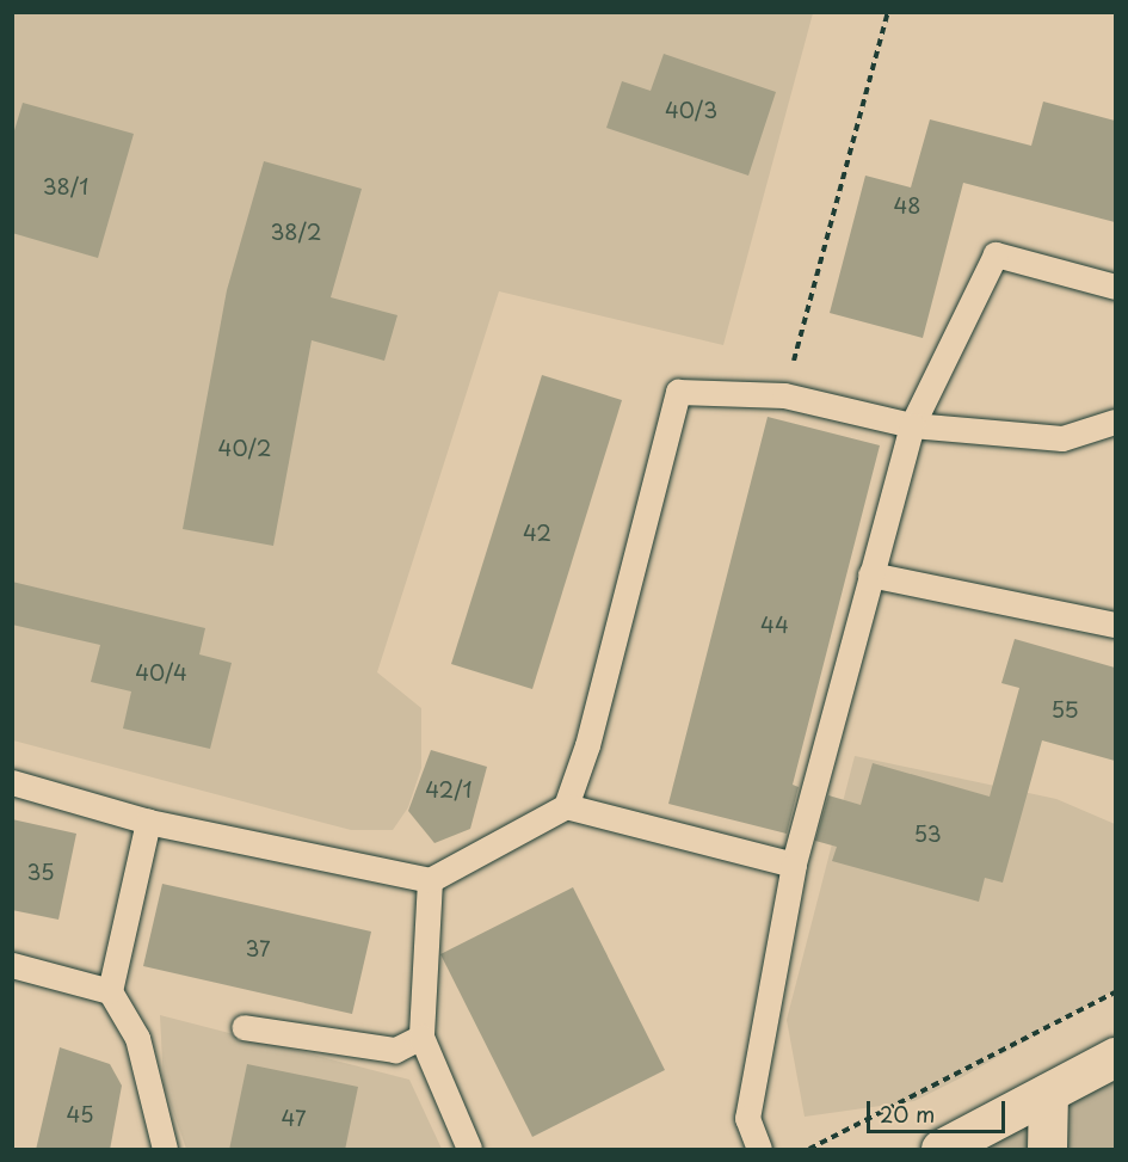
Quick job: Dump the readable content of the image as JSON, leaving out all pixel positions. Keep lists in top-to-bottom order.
{
  "house_numbers": [
    "40/3",
    "38/1",
    "48",
    "38/2",
    "40/2",
    "42",
    "44",
    "40/4",
    "55",
    "42/1",
    "53",
    "35",
    "37",
    "45",
    "47"
  ],
  "scale_bar": "20 m"
}
